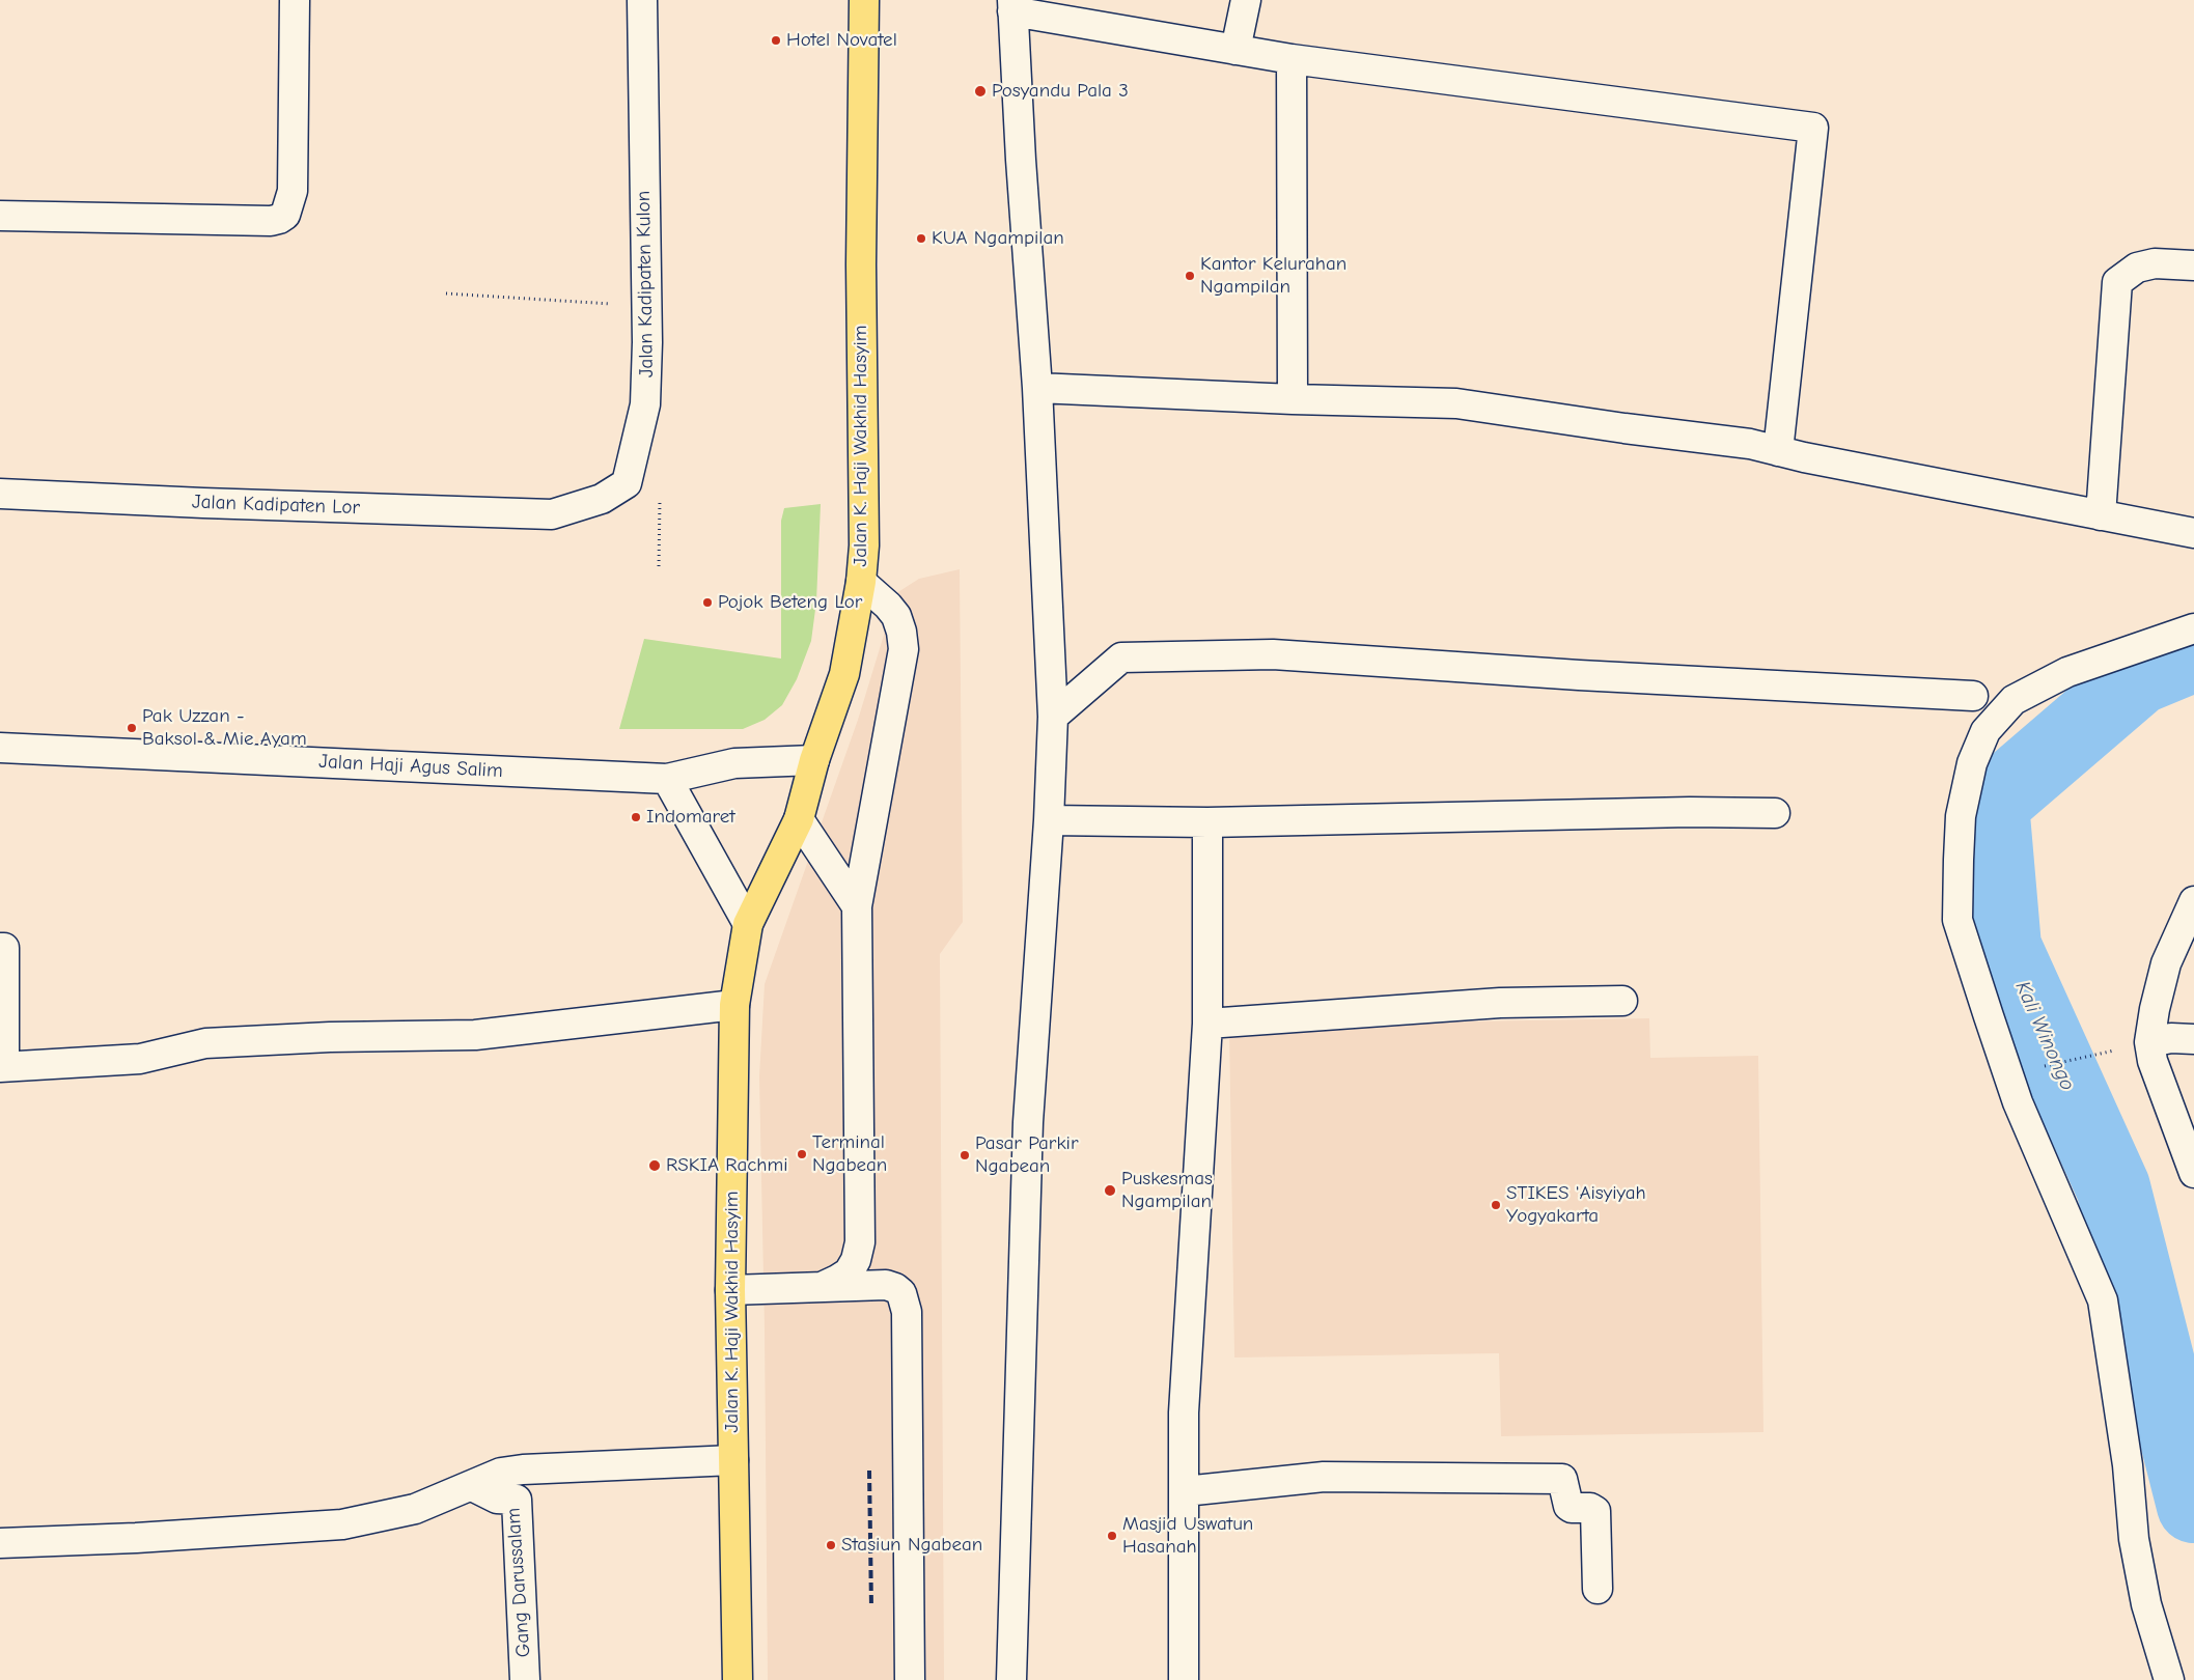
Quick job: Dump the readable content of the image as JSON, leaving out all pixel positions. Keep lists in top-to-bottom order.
{
  "streets": {
    "main road": ["Jalan K. Haji Wakhid Hasyim"],
    "street": [
      "Jalan Kadipaten Kulon",
      "Jalan Kadipaten Lor",
      "Jalan Haji Agus Salim",
      "Gang Darussalam"
    ]
  },
  "crossings": [
    ["Jalan Kadipaten Kulon", "Jalan Kadipaten Lor"],
    ["Jalan K. Haji Wakhid Hasyim", "Jalan Haji Agus Salim"]
  ],
  "water": ["Kali Winongo"],
  "places": [
    "Hotel Novatel",
    "Posyandu Pala 3",
    "KUA Ngampilan",
    "Kantor Kelurahan Ngampilan",
    "Pojok Beteng Lor",
    "Pak Uzzan - Baksol & Mie Ayam",
    "Indomaret",
    "Terminal Ngabean",
    "Pasar Parkir Ngabean",
    "RSKIA Rachmi",
    "Puskesmas Ngampilan",
    "STIKES 'Aisyiyah Yogyakarta",
    "Masjid Uswatun Hasanah",
    "Stasiun Ngabean"
  ]
}
